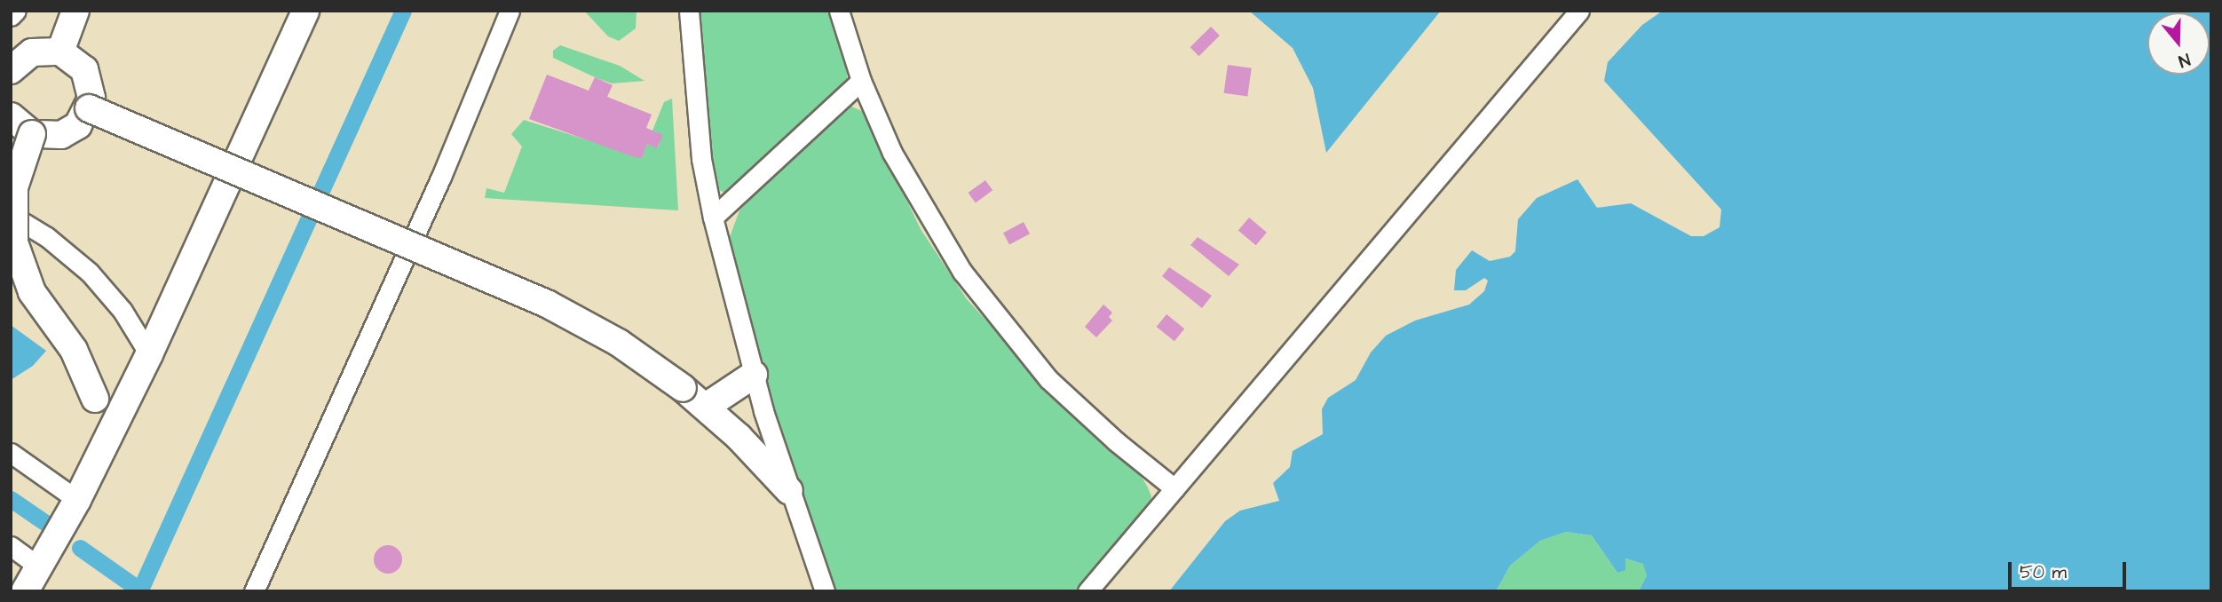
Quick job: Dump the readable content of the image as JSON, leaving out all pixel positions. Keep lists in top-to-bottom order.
{
  "scale_bar": "50 m",
  "north": "bottom"
}
